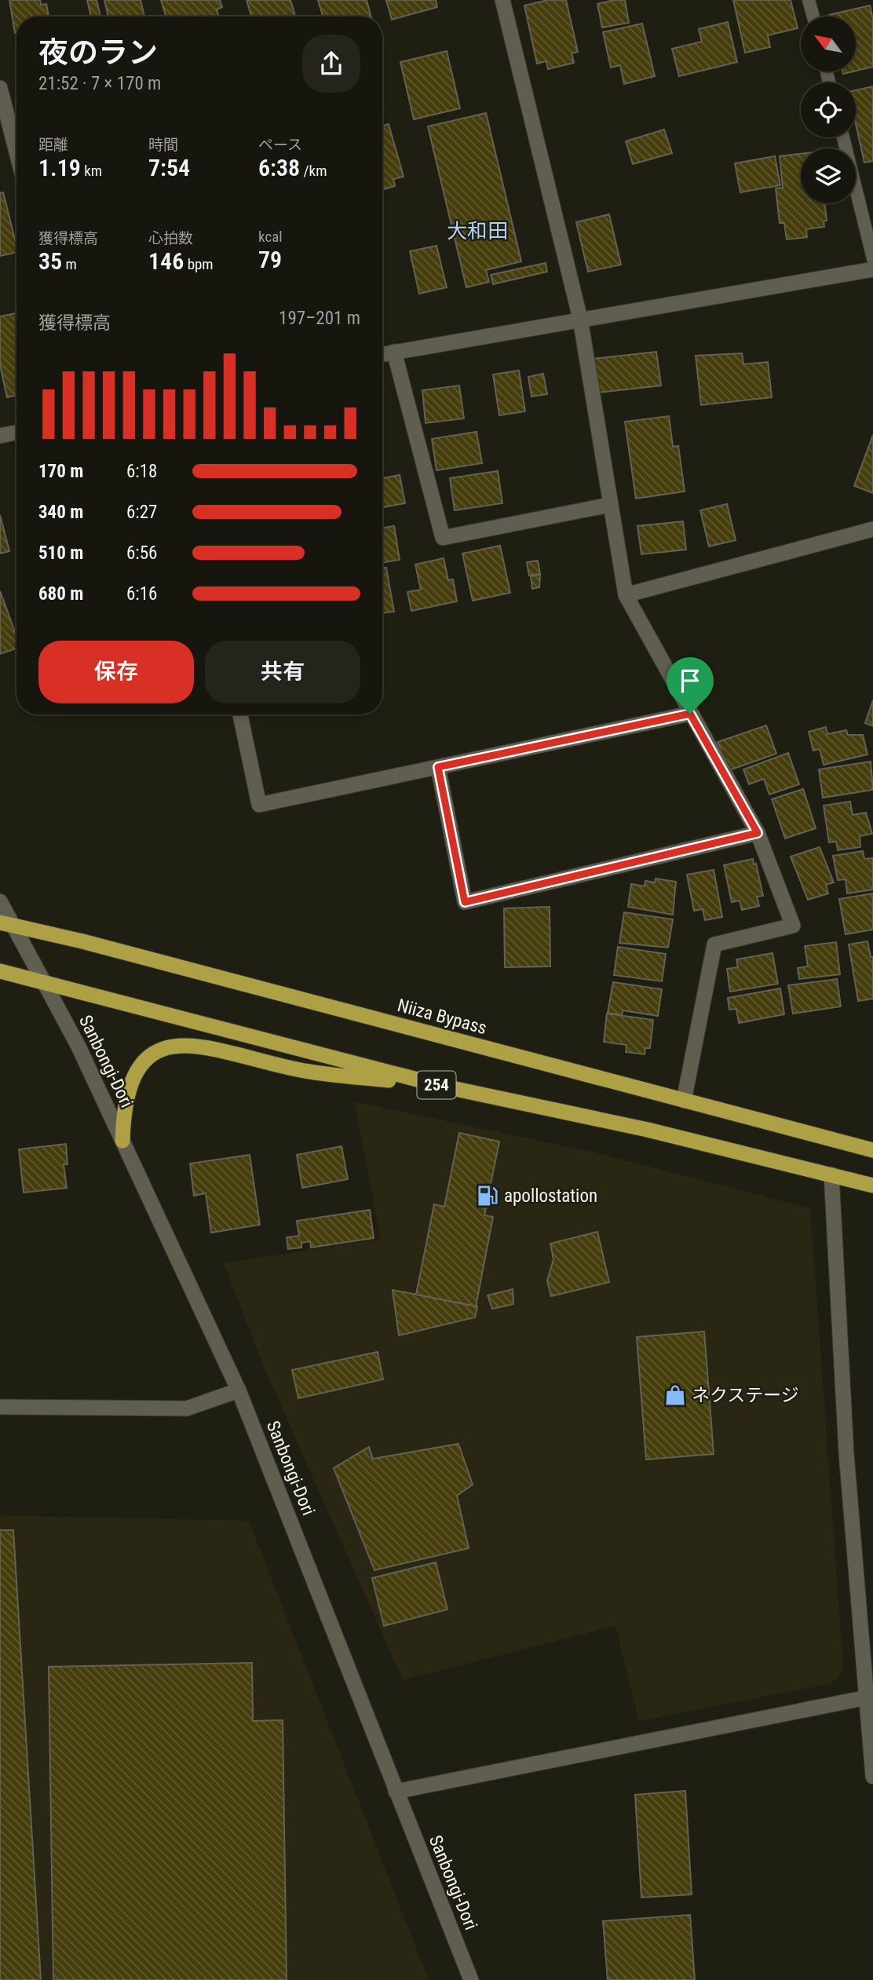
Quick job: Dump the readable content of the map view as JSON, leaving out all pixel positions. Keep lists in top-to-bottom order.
{
  "streets": {
    "highway": ["Niiza Bypass", "254"],
    "street": ["Sanbongi-Dori"]
  },
  "crossings": [
    ["Niiza Bypass", "Sanbongi-Dori"],
    ["Sanbongi-Dori", "254"]
  ],
  "districts": ["大和田"],
  "places": {
    "fuel station": ["apollostation"],
    "shop": ["ネクステージ"]
  },
  "north": "top left",
  "page": {
    "heading": ["夜のラン", "21:52 · 7 × 170 m"],
    "stats": [
      ["距離", "1.19 km"],
      ["時間", "7:54"],
      ["ペース", "6:38 /km"],
      ["獲得標高", "35 m"],
      ["心拍数", "146 bpm"],
      ["kcal", "79"]
    ],
    "chart": ["獲得標高", "197–201 m"],
    "list": [
      {
        "name": "170 m",
        "note": "6:18"
      },
      {
        "name": "340 m",
        "note": "6:27"
      },
      {
        "name": "510 m",
        "note": "6:56"
      },
      {
        "name": "680 m",
        "note": "6:16"
      }
    ],
    "buttons": ["保存", "共有"]
  }
}
